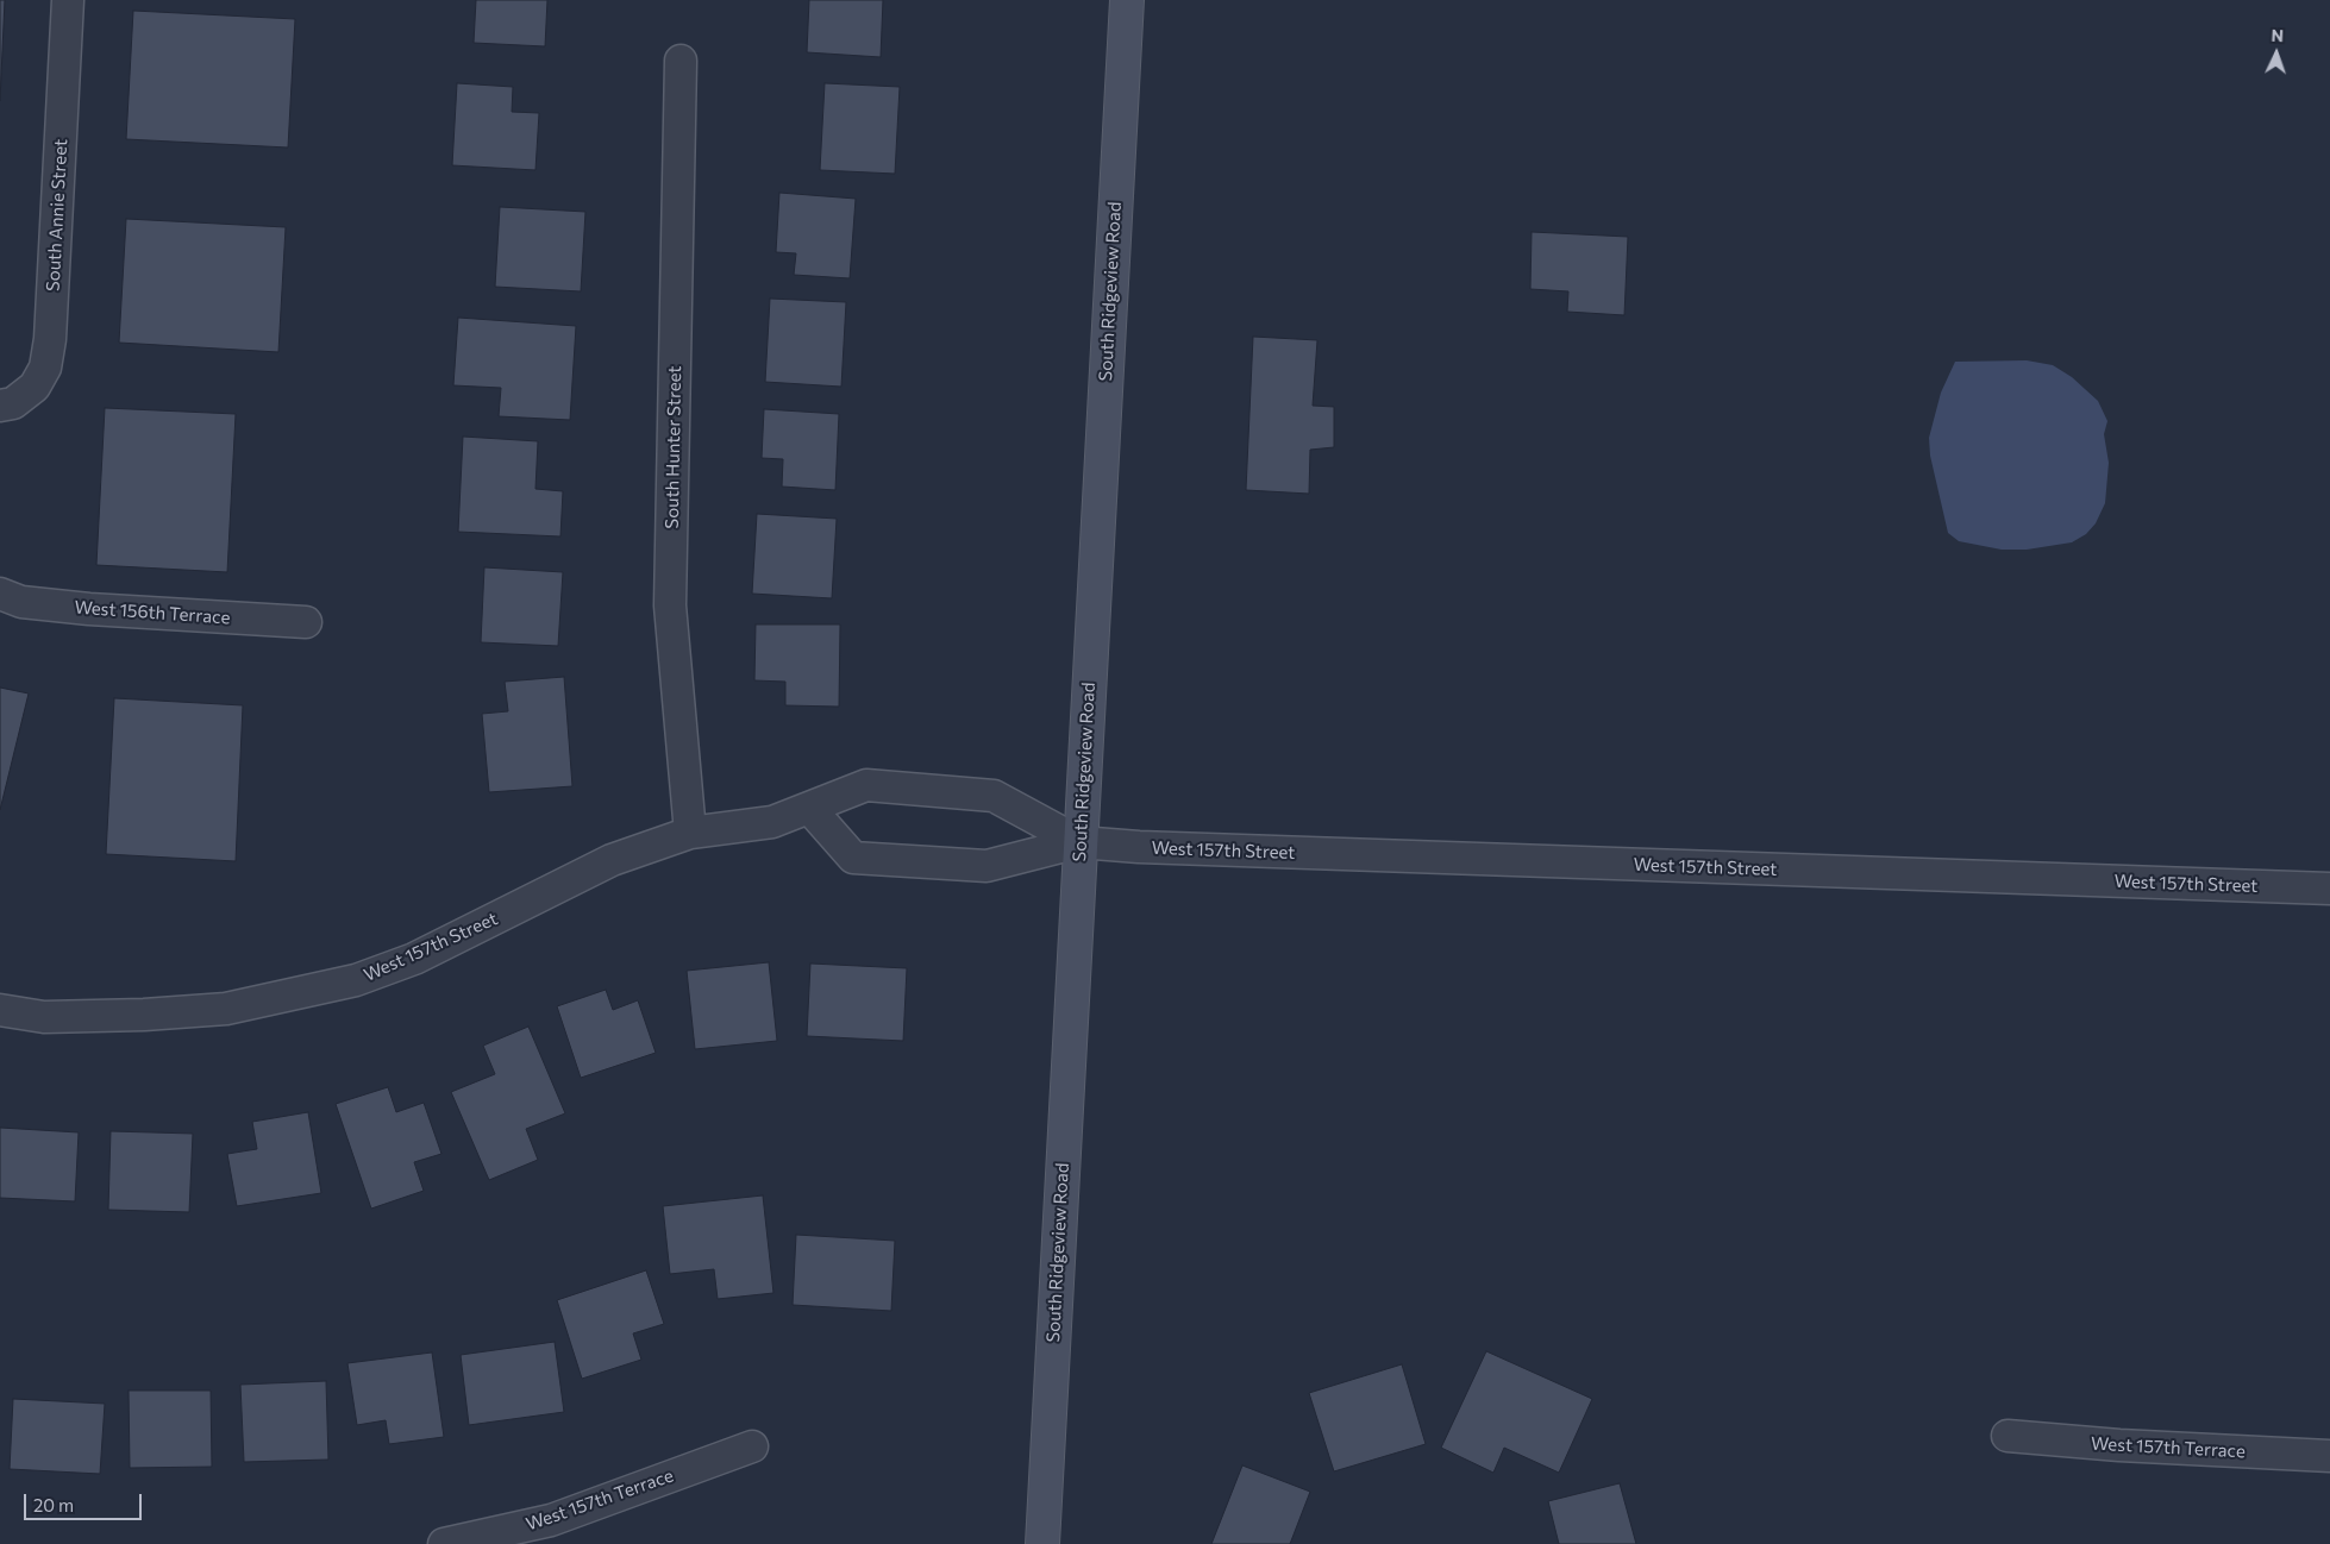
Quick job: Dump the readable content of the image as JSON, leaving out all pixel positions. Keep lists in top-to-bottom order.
{
  "streets": {
    "main road": ["South Ridgeview Road"],
    "street": [
      "South Annie Street",
      "South Hunter Street",
      "West 156th Terrace",
      "West 157th Street",
      "West 157th Terrace"
    ]
  },
  "crossings": [
    ["South Ridgeview Road", "West 157th Street"],
    ["South Hunter Street", "West 157th Street"]
  ],
  "scale_bar": "20 m",
  "north": "top"
}
